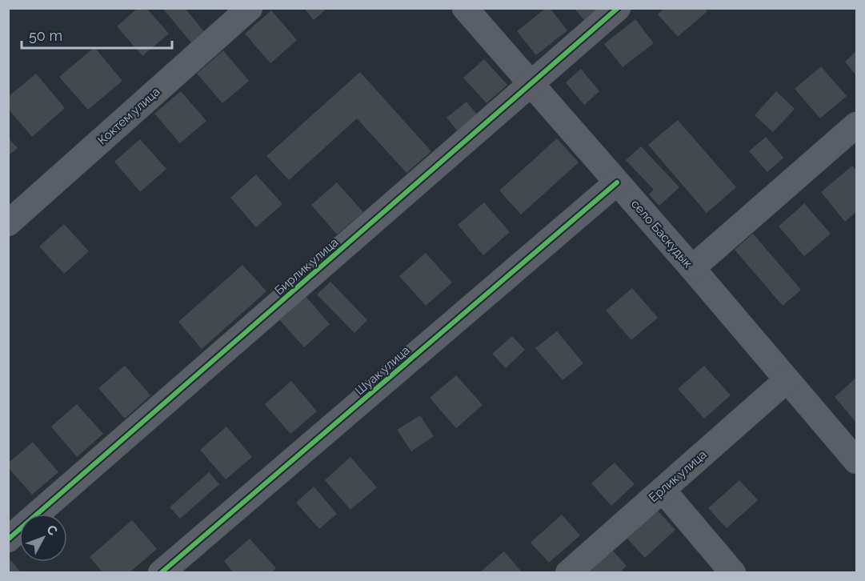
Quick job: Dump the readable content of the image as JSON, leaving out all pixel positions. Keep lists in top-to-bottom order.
{
  "streets": {
    "street": [
      "Коктем улица",
      "село Баскудык",
      "Бирлик улица",
      "Шуак улица",
      "Ерлик улица"
    ]
  },
  "crossings": [
    ["село Баскудык", "Бирлик улица"],
    ["село Баскудык", "Шуак улица"],
    ["село Баскудык", "Ерлик улица"]
  ],
  "scale_bar": "50 m",
  "north": "top right"
}
